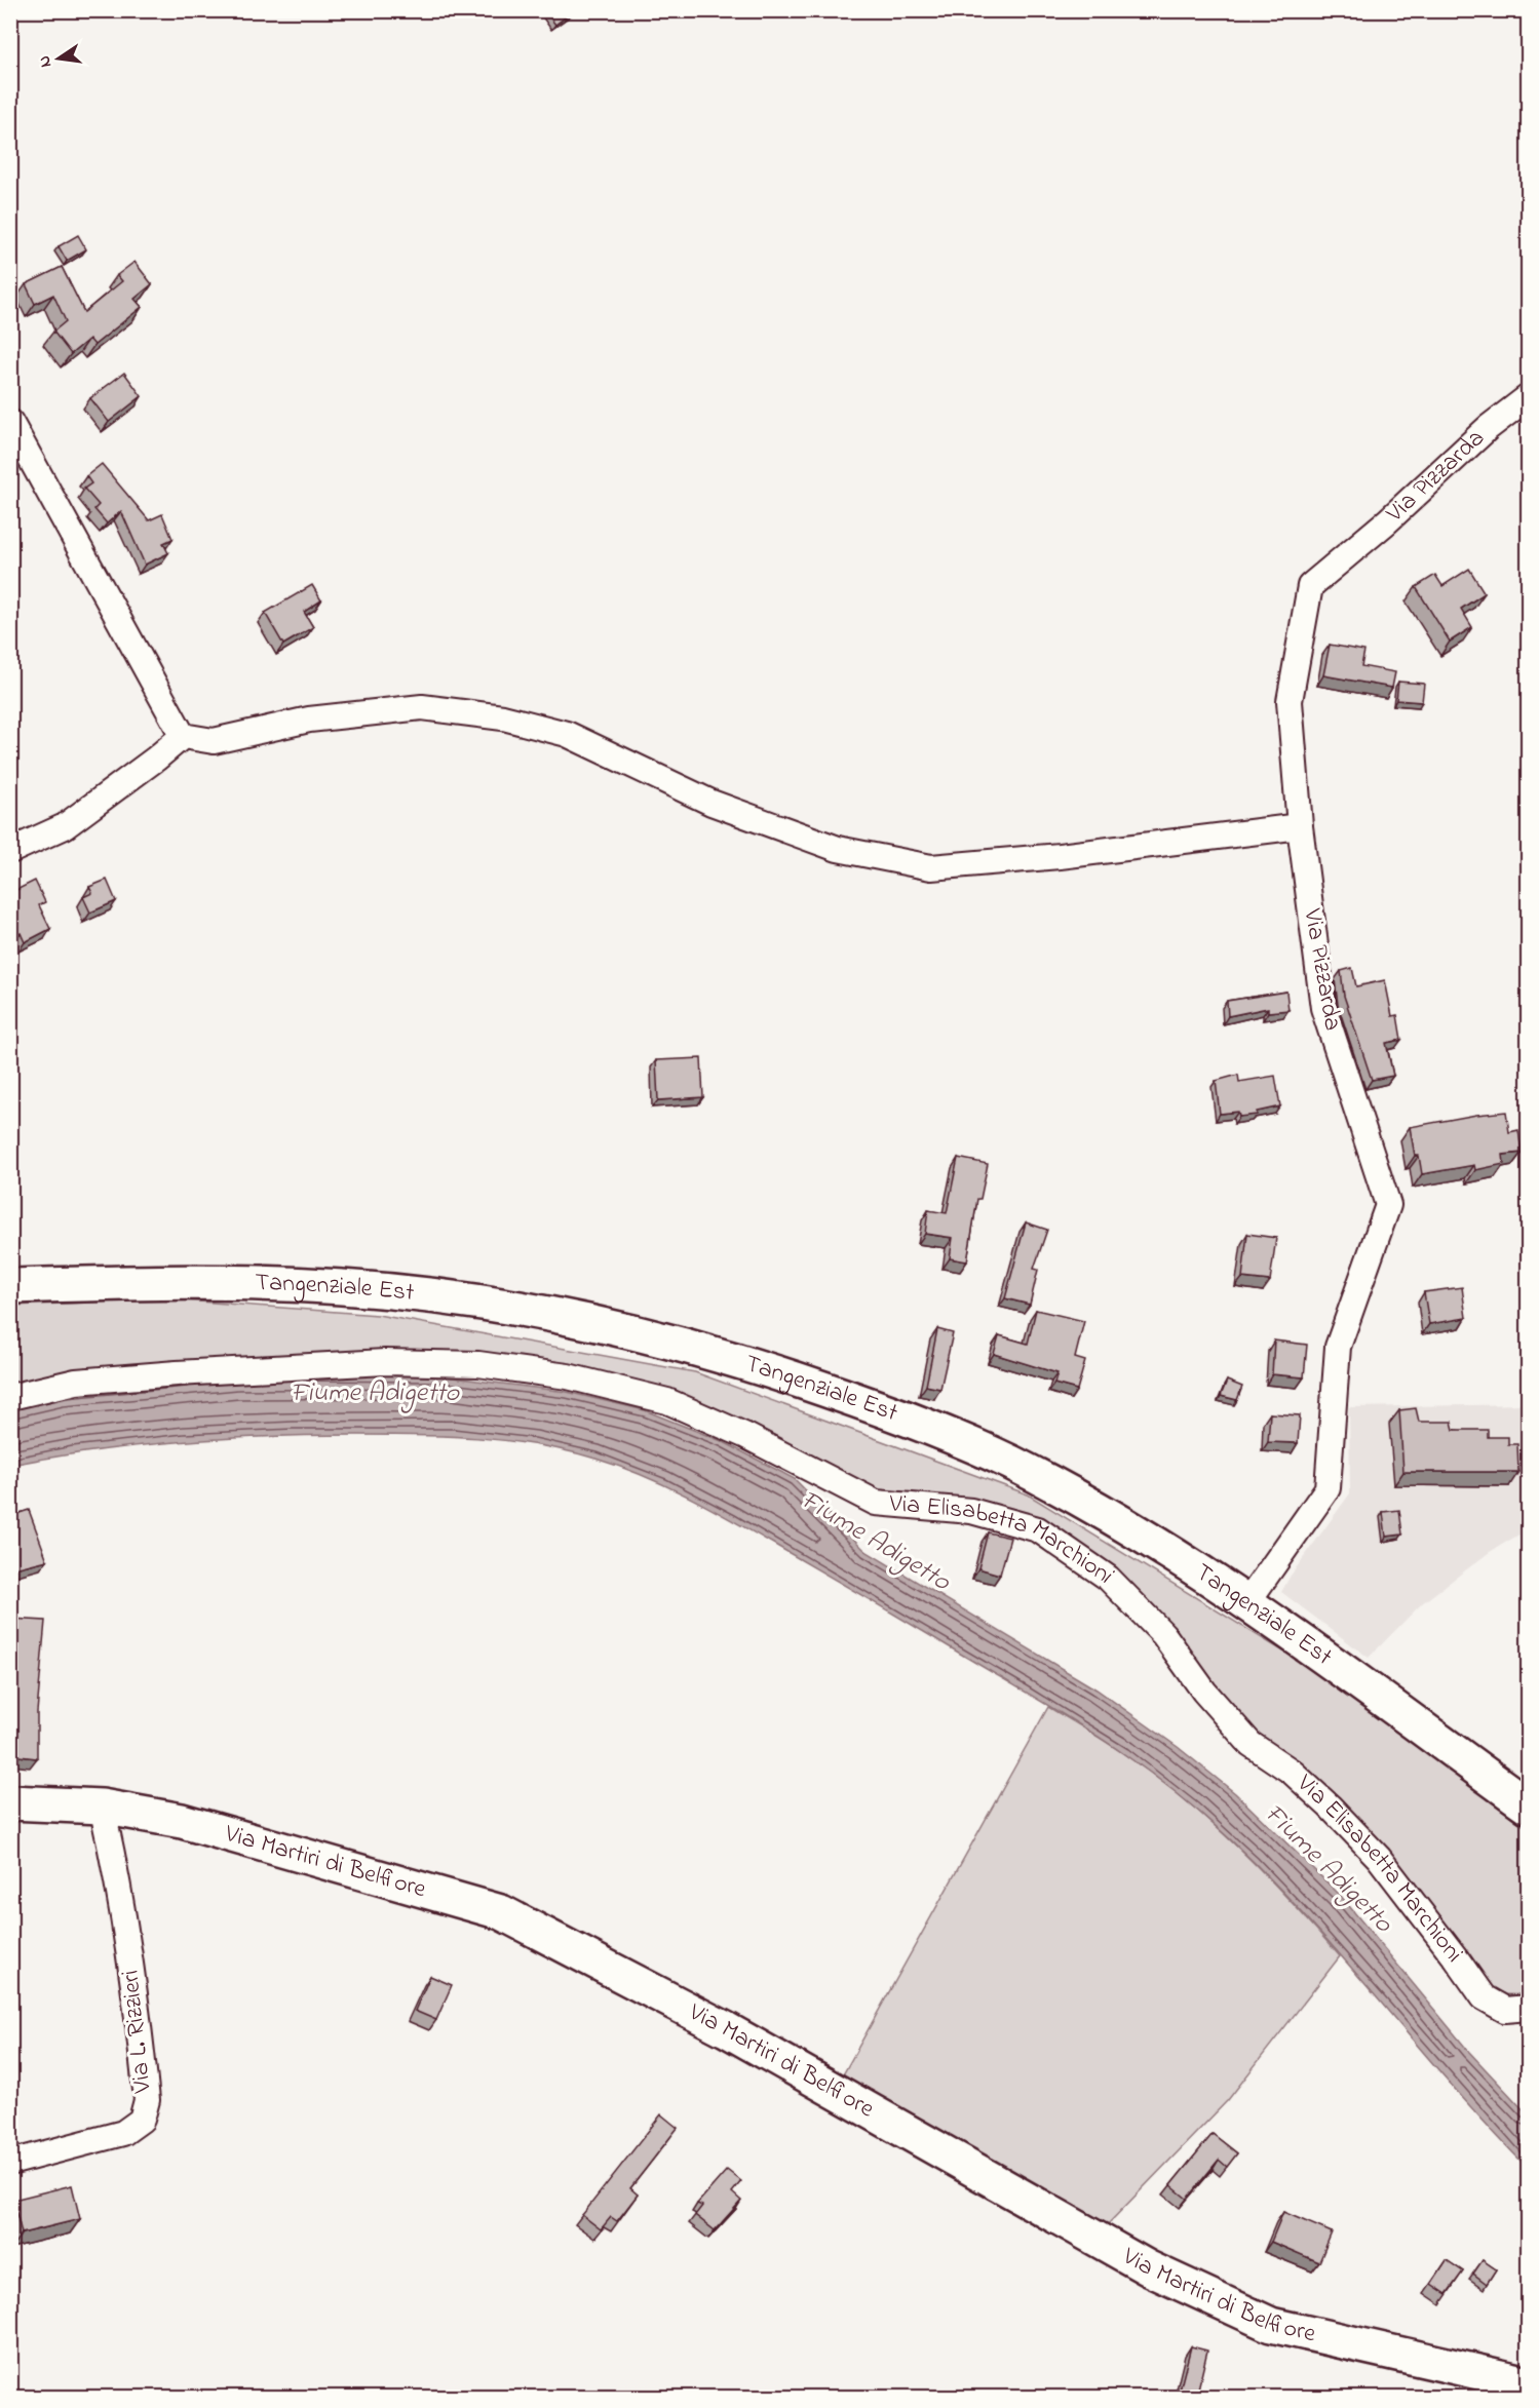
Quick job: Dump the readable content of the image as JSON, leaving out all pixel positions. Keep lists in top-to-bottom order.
{
  "streets": {
    "main road": ["Tangenziale Est", "Via Martiri di Belfiore"],
    "street": ["Via Pizzarda", "Via Elisabetta Marchioni", "Via L. Rizzieri"]
  },
  "crossings": [
    ["Via Pizzarda", "Tangenziale Est"],
    ["Via Martiri di Belfiore", "Via L. Rizzieri"]
  ],
  "water": ["Fiume Adigetto"],
  "north": "left"
}
